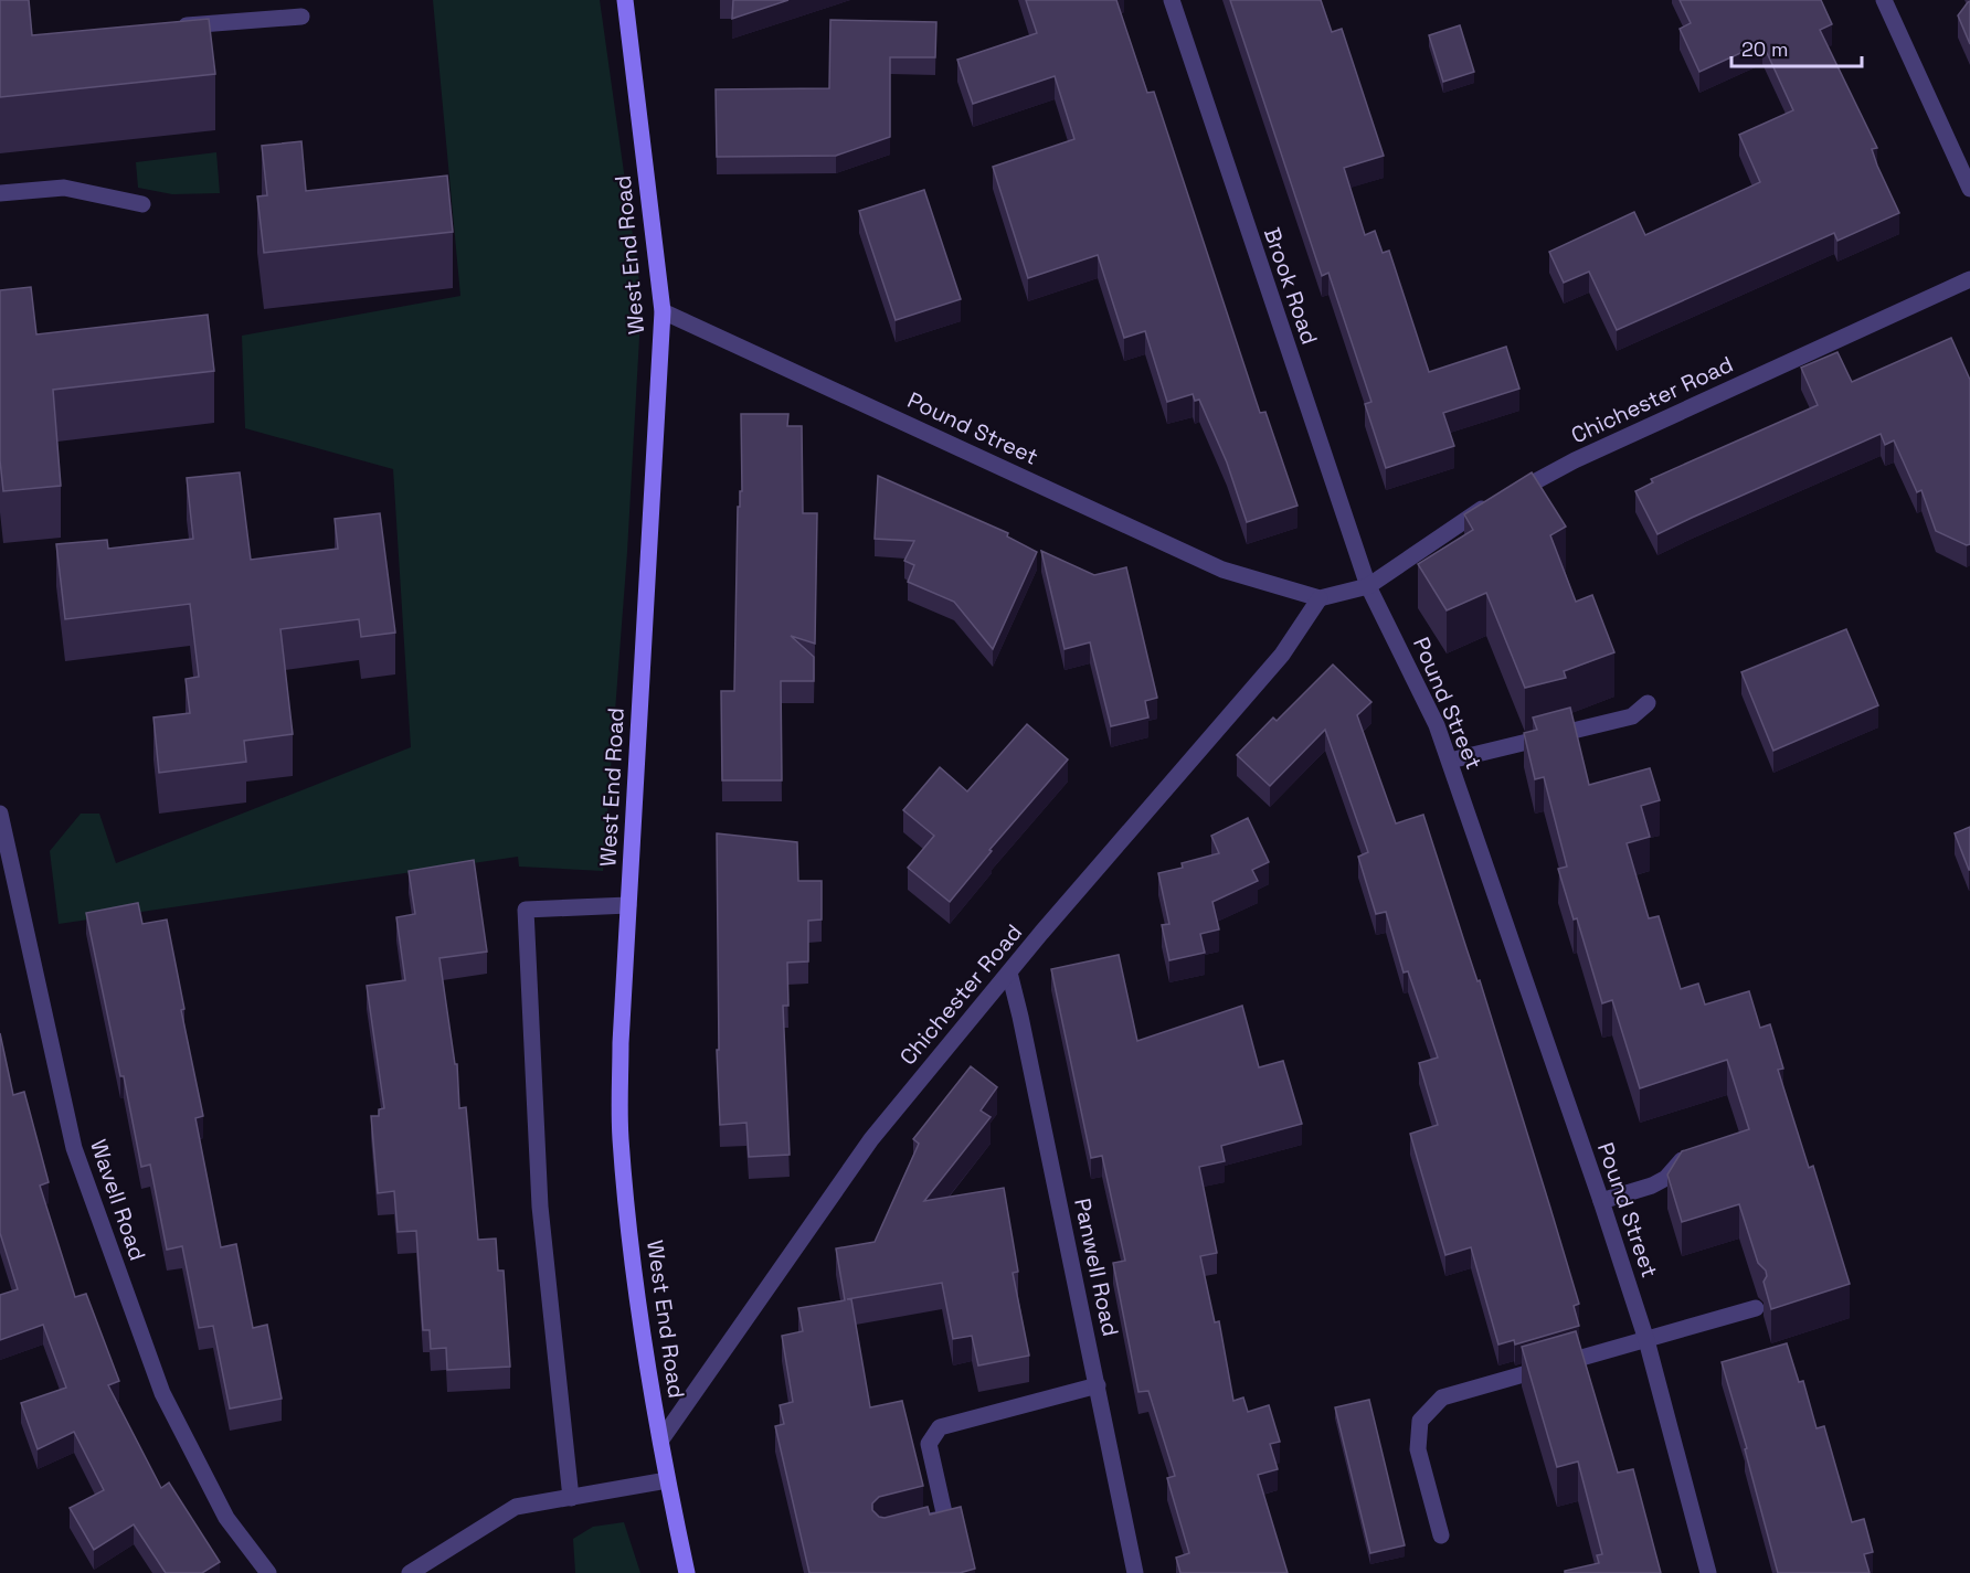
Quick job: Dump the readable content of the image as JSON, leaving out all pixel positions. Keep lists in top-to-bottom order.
{
  "streets": {
    "street": [
      "West End Road",
      "Brook Road",
      "Chichester Road",
      "Pound Street",
      "Wavell Road",
      "Panwell Road"
    ]
  },
  "crossings": [
    ["West End Road", "Chichester Road"],
    ["West End Road", "Pound Street"],
    ["Brook Road", "Chichester Road"],
    ["Brook Road", "Pound Street"],
    ["Chichester Road", "Pound Street"],
    ["Chichester Road", "Panwell Road"]
  ],
  "scale_bar": "20 m"
}
